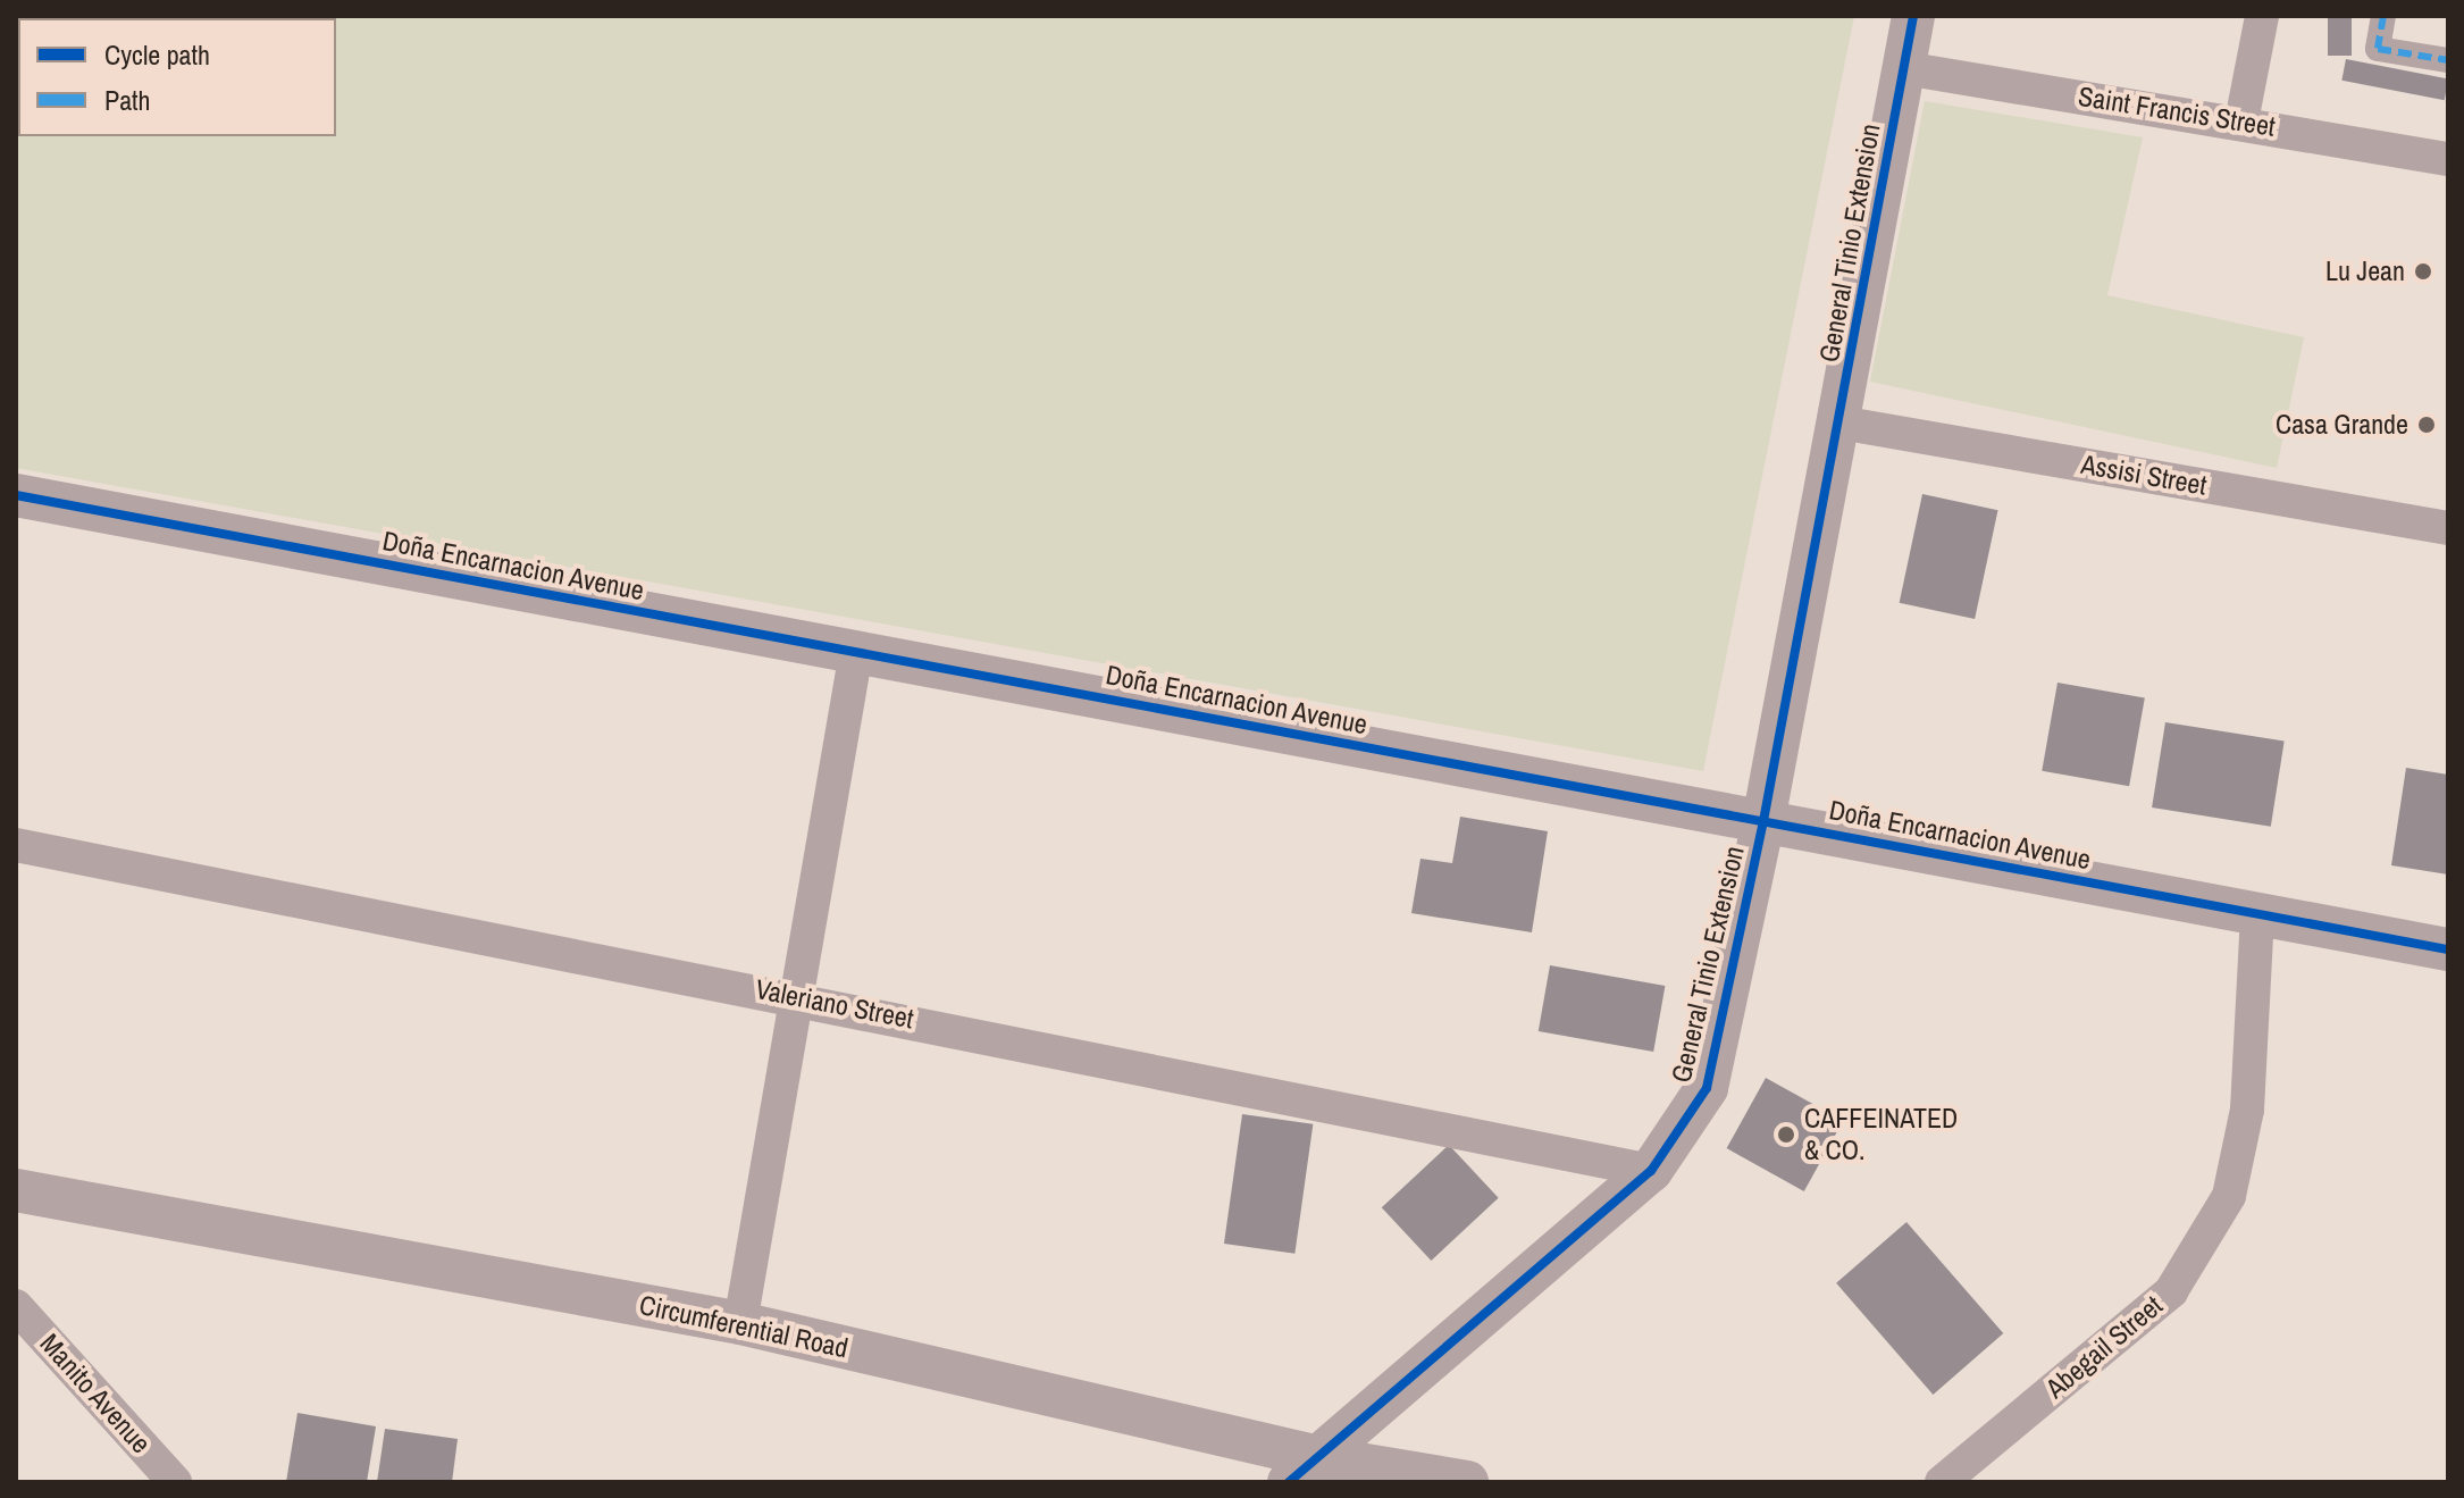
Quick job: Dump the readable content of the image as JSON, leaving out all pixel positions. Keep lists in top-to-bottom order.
{
  "streets": {
    "street": [
      "Saint Francis Street",
      "General Tinio Extension",
      "Assisi Street",
      "Doña Encarnacion Avenue",
      "Valeriano Street",
      "Circumferential Road",
      "Abegail Street",
      "Manito Avenue"
    ]
  },
  "crossings": [
    ["Saint Francis Street", "General Tinio Extension"],
    ["General Tinio Extension", "Assisi Street"],
    ["General Tinio Extension", "Doña Encarnacion Avenue"],
    ["General Tinio Extension", "Valeriano Street"],
    ["General Tinio Extension", "Circumferential Road"],
    ["Doña Encarnacion Avenue", "Abegail Street"]
  ],
  "places": ["Lu Jean", "Casa Grande", "CAFFEINATED & CO."],
  "legend": ["Cycle path", "Path"]
}
